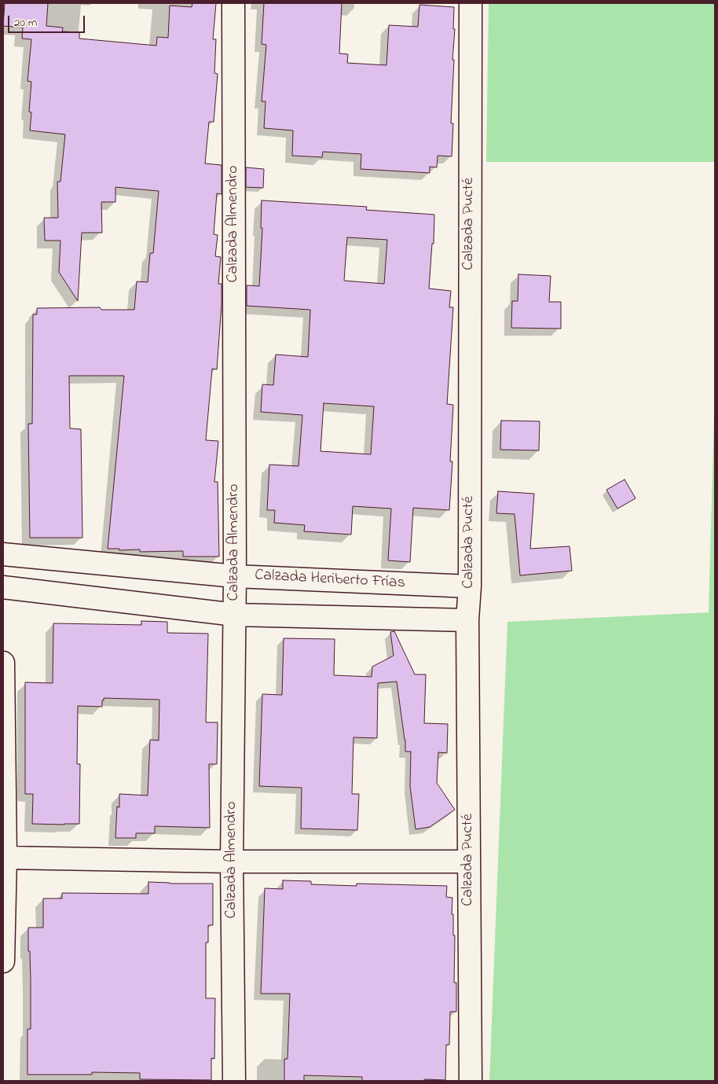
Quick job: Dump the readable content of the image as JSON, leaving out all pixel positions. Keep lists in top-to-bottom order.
{
  "streets": {
    "street": ["Calzada Almendro", "Calzada Pucté", "Calzada Heriberto Frías"]
  },
  "crossings": [
    ["Calzada Almendro", "Calzada Heriberto Frías"],
    ["Calzada Pucté", "Calzada Heriberto Frías"]
  ],
  "scale_bar": "20 m"
}
